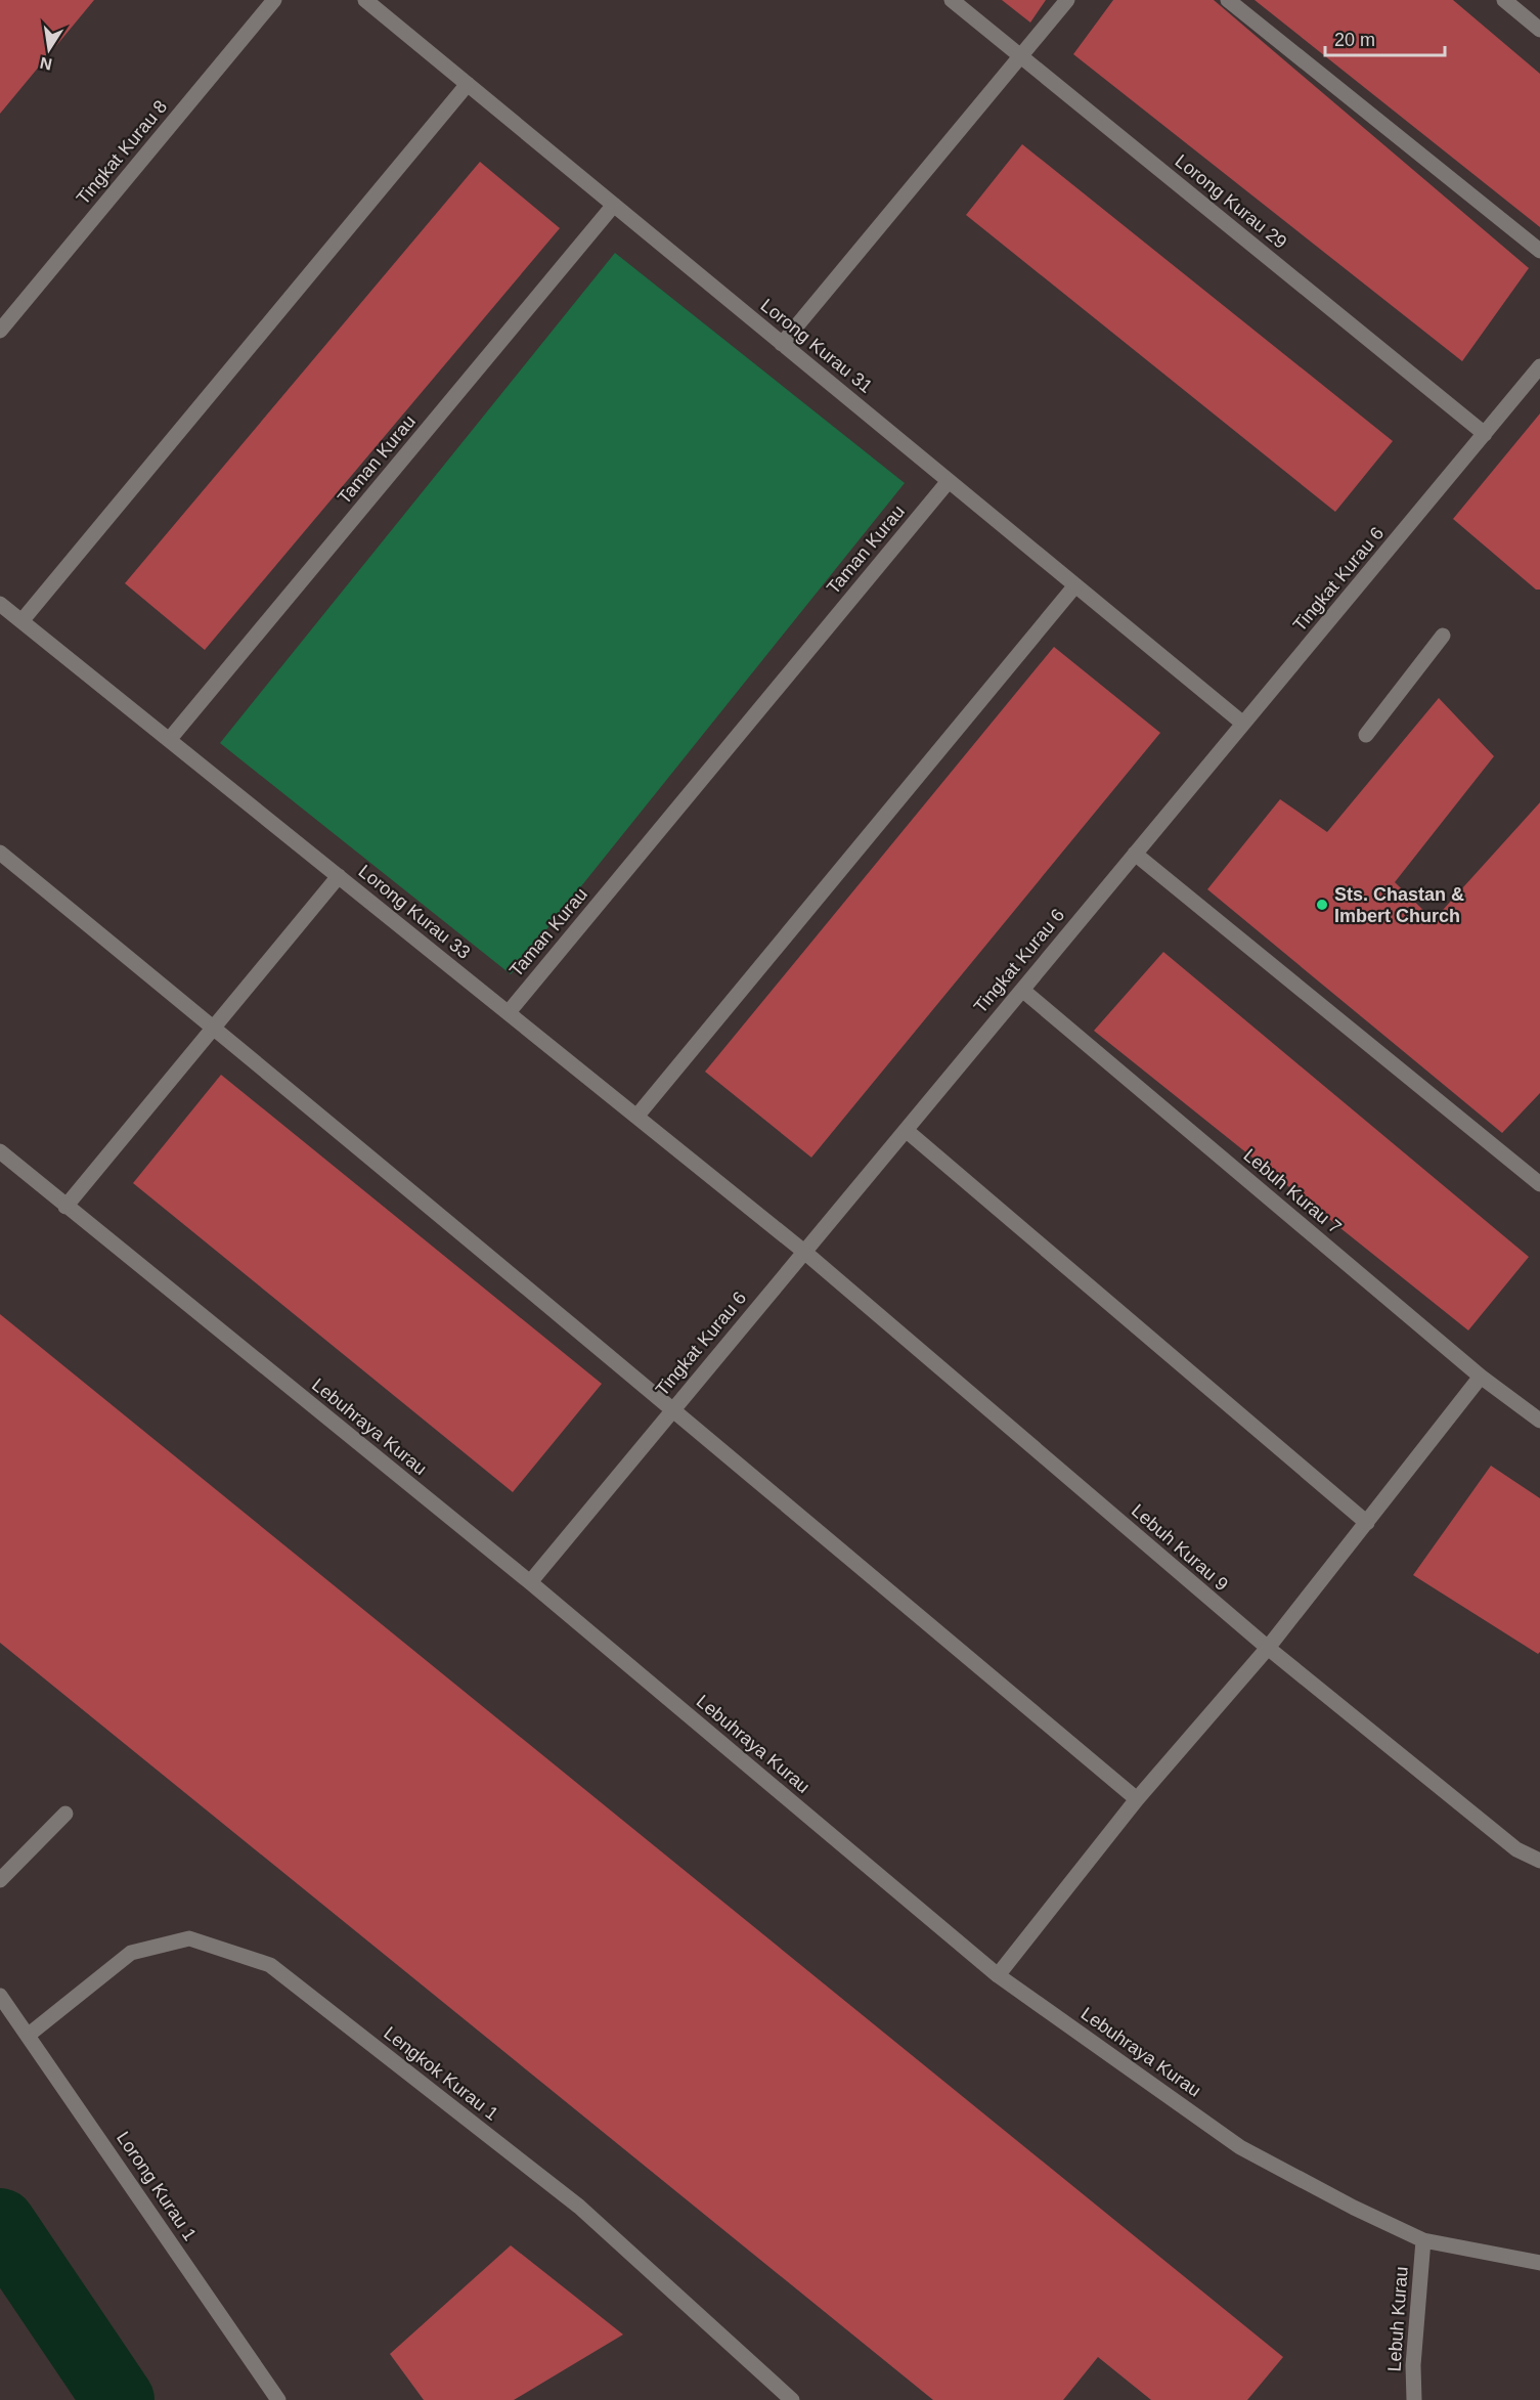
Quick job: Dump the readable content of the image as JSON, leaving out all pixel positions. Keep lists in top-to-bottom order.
{
  "streets": {
    "street": [
      "Tingkat Kurau 8",
      "Lorong Kurau 29",
      "Lorong Kurau 31",
      "Taman Kurau",
      "Tingkat Kurau 6",
      "Lorong Kurau 33",
      "Lebuh Kurau 7",
      "Lebuhraya Kurau",
      "Lebuh Kurau 9",
      "Lengkok Kurau 1",
      "Lorong Kurau 1",
      "Lebuh Kurau"
    ]
  },
  "crossings": [
    ["Lorong Kurau 29", "Tingkat Kurau 6"],
    ["Lorong Kurau 31", "Taman Kurau"],
    ["Lorong Kurau 31", "Tingkat Kurau 6"],
    ["Taman Kurau", "Lorong Kurau 33"],
    ["Tingkat Kurau 6", "Lorong Kurau 33"],
    ["Tingkat Kurau 6", "Lebuh Kurau 7"],
    ["Tingkat Kurau 6", "Lebuhraya Kurau"],
    ["Tingkat Kurau 6", "Lebuh Kurau 9"],
    ["Lorong Kurau 33", "Lebuh Kurau 9"],
    ["Lebuhraya Kurau", "Lebuh Kurau"],
    ["Lengkok Kurau 1", "Lorong Kurau 1"]
  ],
  "places": ["Sts. Chastan & Imbert Church"],
  "scale_bar": "20 m",
  "north": "bottom"
}
